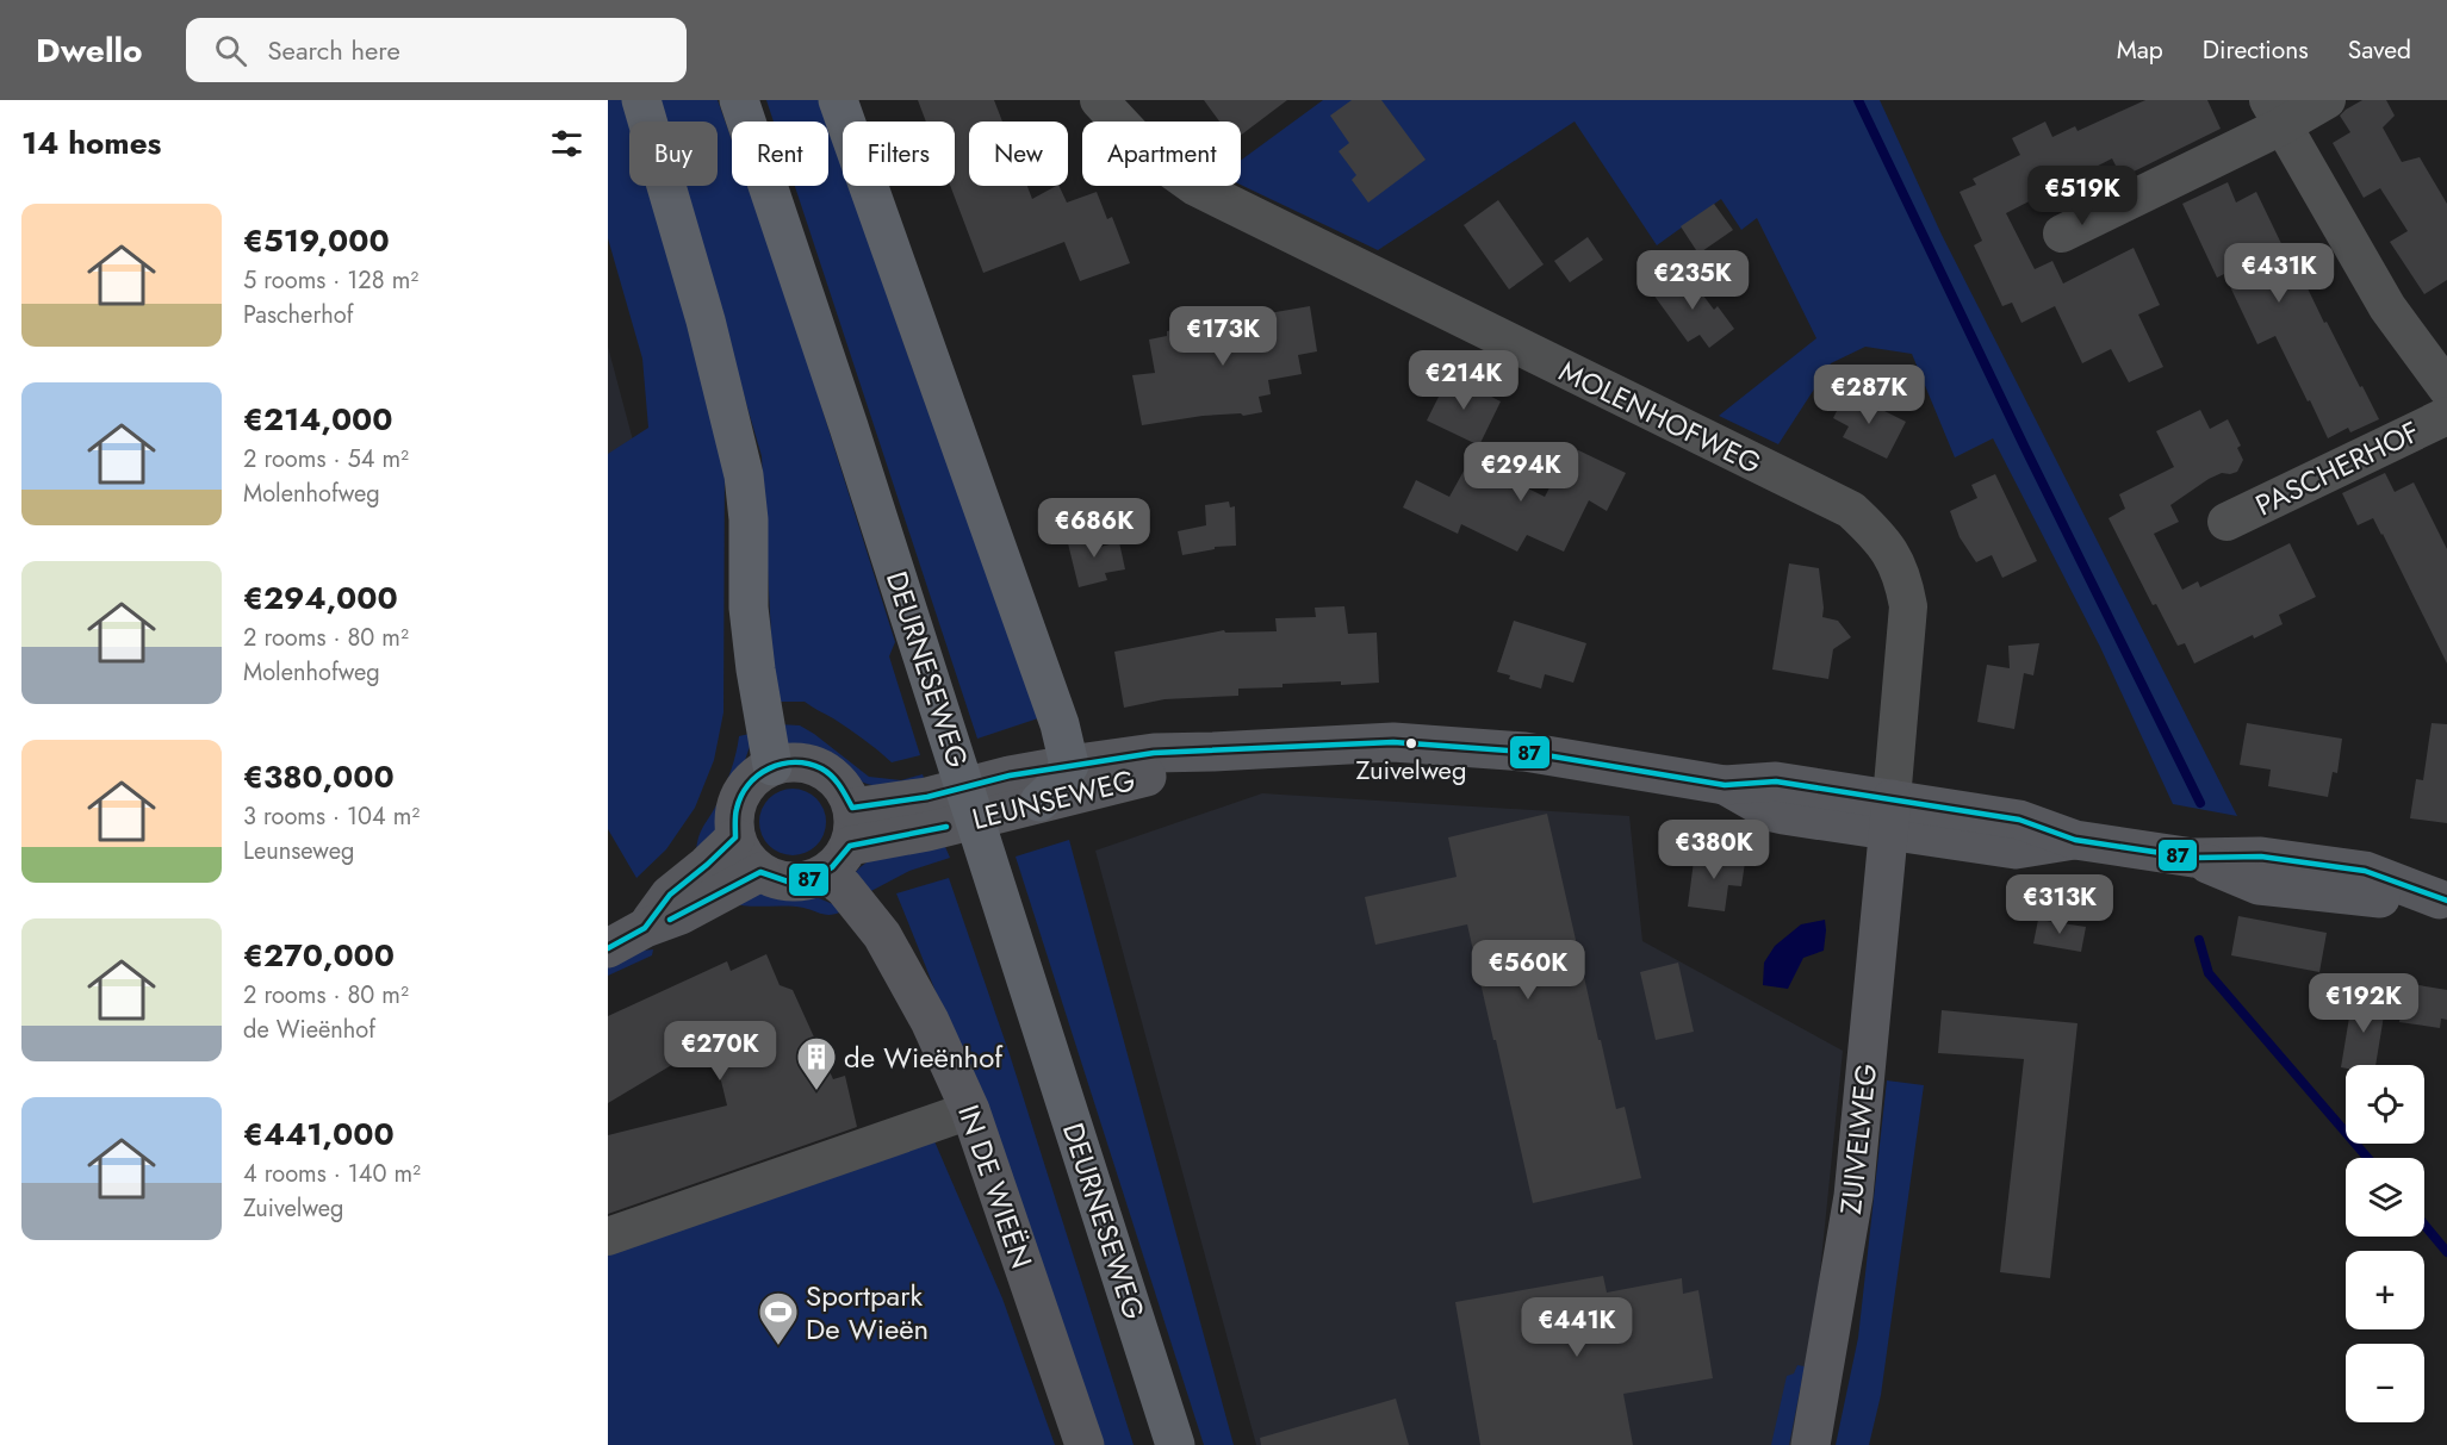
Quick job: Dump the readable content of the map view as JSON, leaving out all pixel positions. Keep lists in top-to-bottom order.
{
  "streets": {
    "main road": [
      "DEURNESEWEG",
      "LEUNSEWEG",
      "ZUIVELWEG",
      "IN DE WIEËN"
    ],
    "street": ["MOLENHOFWEG", "PASCHERHOF"]
  },
  "crossings": [
    ["MOLENHOFWEG", "LEUNSEWEG"],
    ["MOLENHOFWEG", "ZUIVELWEG"],
    ["LEUNSEWEG", "ZUIVELWEG"],
    ["LEUNSEWEG", "IN DE WIEËN"]
  ],
  "places": {
    "other": ["Zuivelweg"],
    "building": ["de Wieënhof"],
    "sports": ["Sportpark De Wieën"]
  },
  "lines": ["transit line 87"],
  "page": {
    "header": "Dwello",
    "search": "Search here",
    "nav": ["Map", "Directions", "Saved"],
    "heading": "14 homes",
    "chip": [
      "Buy",
      "Rent",
      "Filters",
      "New",
      "Apartment"
    ],
    "price": [
      "€519K",
      "€431K",
      "€235K",
      "€173K",
      "€214K",
      "€287K",
      "€294K",
      "€686K",
      "€380K",
      "€313K",
      "€560K",
      "€192K",
      "€270K",
      "€441K"
    ],
    "list": [
      {
        "name": "€519,000",
        "note": "5 rooms · 128 m² · Pascherhof"
      },
      {
        "name": "€214,000",
        "note": "2 rooms · 54 m² · Molenhofweg"
      },
      {
        "name": "€294,000",
        "note": "2 rooms · 80 m² · Molenhofweg"
      },
      {
        "name": "€380,000",
        "note": "3 rooms · 104 m² · Leunseweg"
      },
      {
        "name": "€270,000",
        "note": "2 rooms · 80 m² · de Wieënhof"
      },
      {
        "name": "€441,000",
        "note": "4 rooms · 140 m² · Zuivelweg"
      }
    ],
    "map_buttons": ["+", "−"]
  }
}
